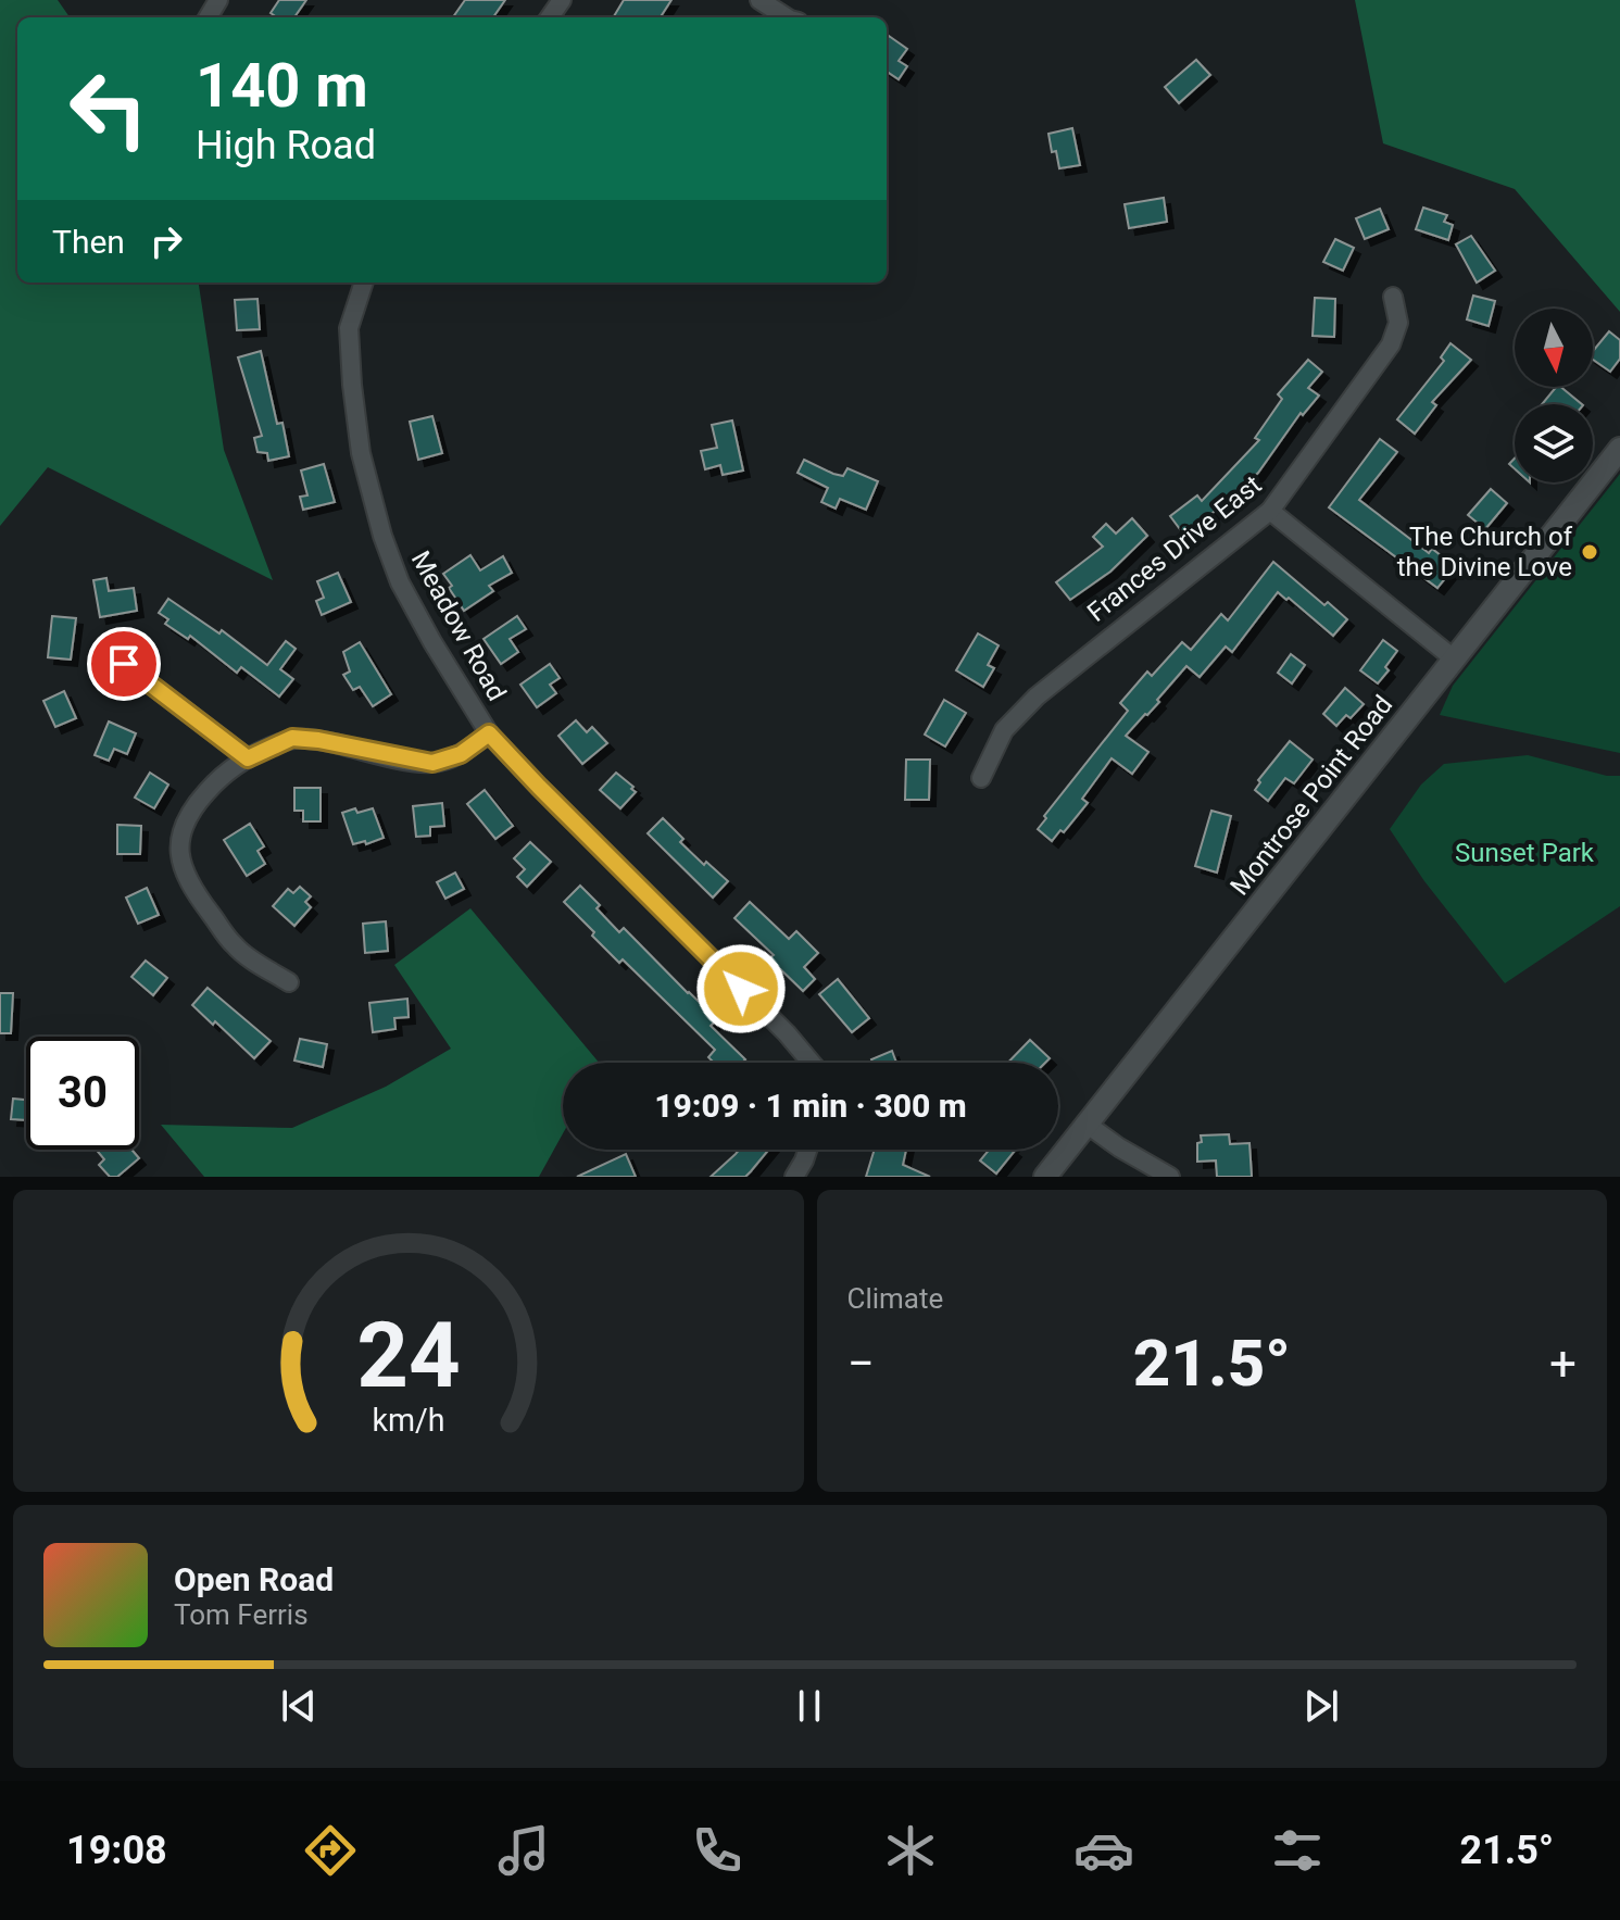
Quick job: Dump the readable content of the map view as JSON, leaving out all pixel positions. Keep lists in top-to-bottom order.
{
  "streets": {
    "street": ["Frances Drive East", "Meadow Road", "Montrose Point Road"]
  },
  "parks": ["Sunset Park"],
  "places": ["The Church of the Divine Love"],
  "north": "bottom",
  "page": {
    "turn": ["140 m", "High Road"],
    "then": "Then",
    "limit": "30",
    "trip": "19:09 · 1 min · 300 m",
    "tile": "Climate",
    "heat": ["−", "21.5°", "+"],
    "song": ["Open Road", "Tom Ferris"],
    "tabs": ["19:08", "21.5°"],
    "gauge": ["24", "km/h"]
  }
}
